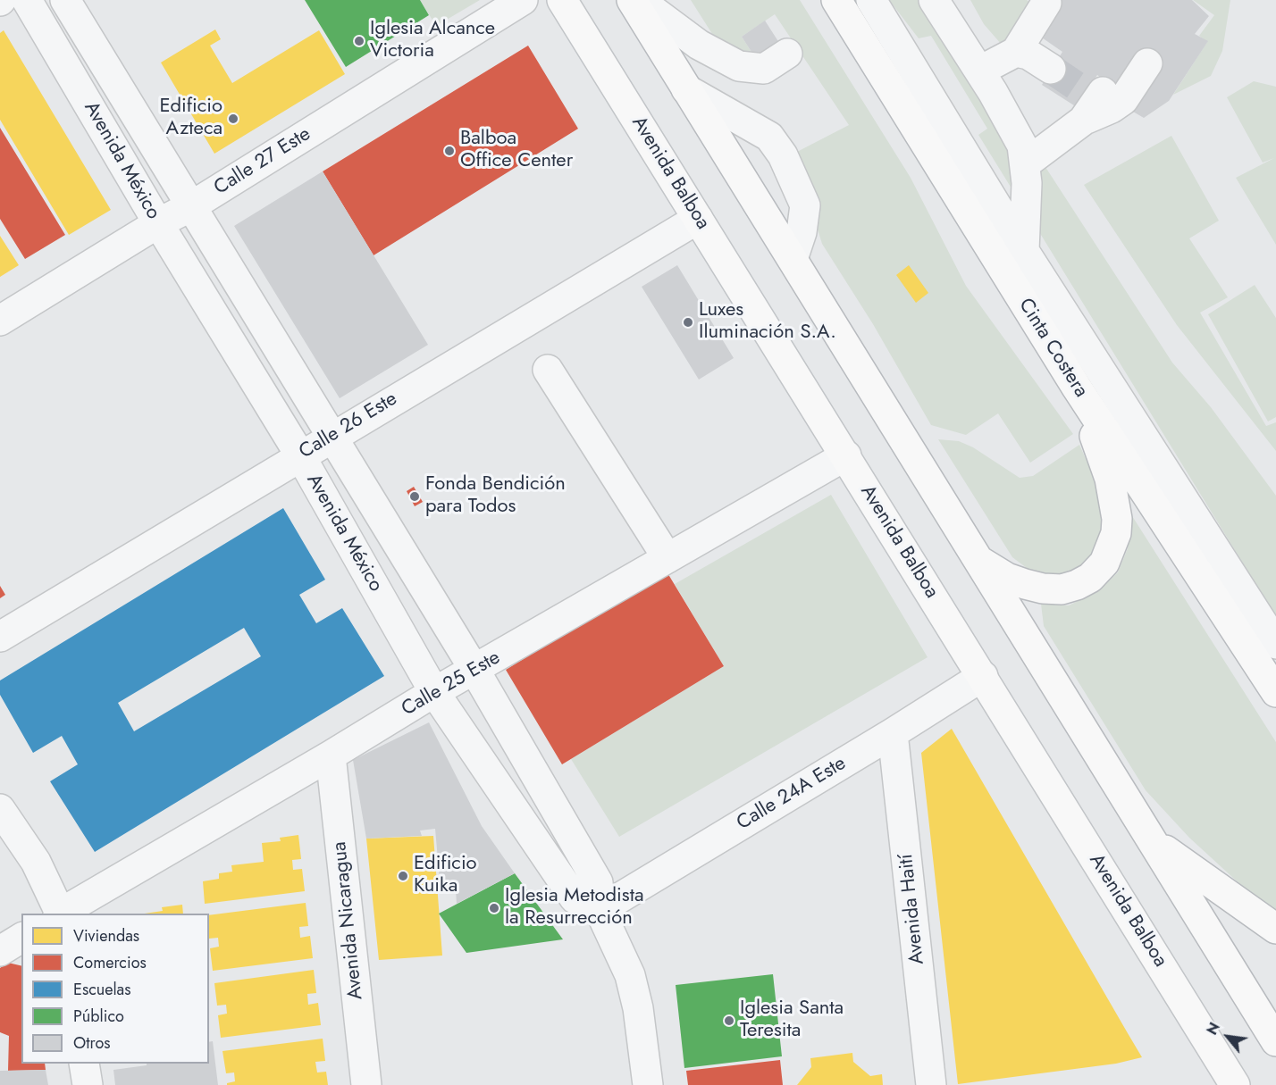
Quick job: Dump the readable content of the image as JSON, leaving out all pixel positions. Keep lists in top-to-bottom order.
{
  "streets": {
    "main road": ["Avenida Balboa", "Cinta Costera"],
    "street": [
      "Avenida México",
      "Calle 27 Este",
      "Calle 26 Este",
      "Calle 25 Este",
      "Calle 24A Este",
      "Avenida Haití",
      "Avenida Nicaragua"
    ]
  },
  "crossings": [
    ["Avenida México", "Calle 27 Este"],
    ["Avenida México", "Calle 26 Este"],
    ["Avenida México", "Calle 25 Este"],
    ["Avenida México", "Calle 24A Este"],
    ["Avenida Balboa", "Calle 26 Este"],
    ["Avenida Balboa", "Calle 25 Este"],
    ["Avenida Balboa", "Calle 24A Este"],
    ["Calle 25 Este", "Avenida Nicaragua"],
    ["Calle 24A Este", "Avenida Haití"]
  ],
  "places": [
    "Iglesia Alcance Victoria",
    "Edificio Azteca",
    "Balboa Office Center",
    "Luxes Iluminación S.A.",
    "Fonda Bendición para Todos",
    "Edificio Kuika",
    "Iglesia Metodista la Resurrección",
    "Iglesia Santa Teresita"
  ],
  "legend": [
    "Viviendas",
    "Comercios",
    "Escuelas",
    "Público",
    "Otros"
  ],
  "north": "top left"
}
